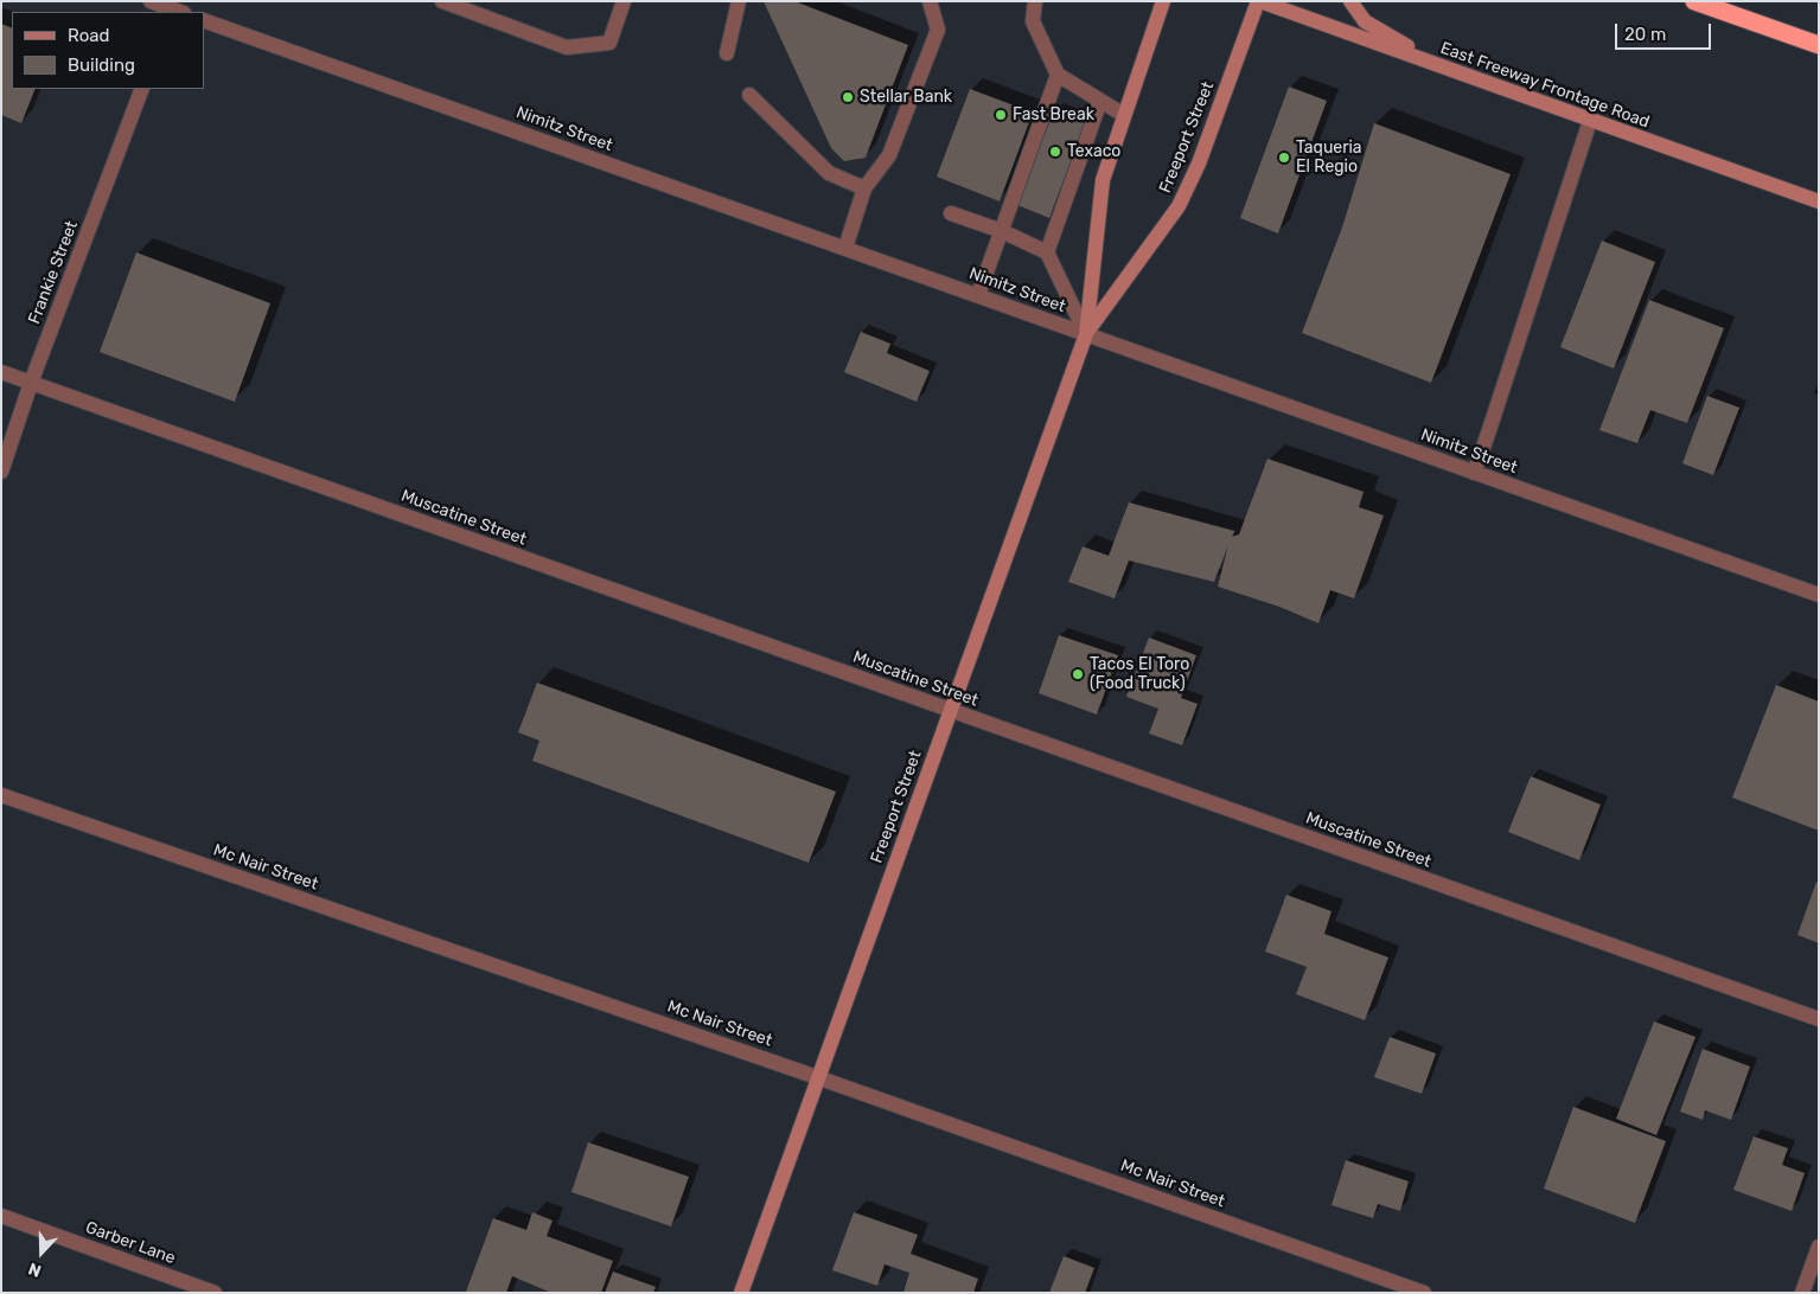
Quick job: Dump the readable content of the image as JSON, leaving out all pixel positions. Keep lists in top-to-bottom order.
{
  "streets": {
    "main road": ["East Freeway Frontage Road", "Freeport Street"],
    "street": [
      "Nimitz Street",
      "Frankie Street",
      "Muscatine Street",
      "Mc Nair Street",
      "Garber Lane"
    ]
  },
  "crossings": [
    ["East Freeway Frontage Road", "Freeport Street"],
    ["Nimitz Street", "Freeport Street"],
    ["Freeport Street", "Muscatine Street"],
    ["Freeport Street", "Mc Nair Street"],
    ["Frankie Street", "Muscatine Street"]
  ],
  "places": [
    "Stellar Bank",
    "Fast Break",
    "Texaco",
    "Taqueria El Regio",
    "Tacos El Toro (Food Truck)"
  ],
  "legend": ["Road", "Building"],
  "scale_bar": "20 m",
  "north": "bottom"
}
